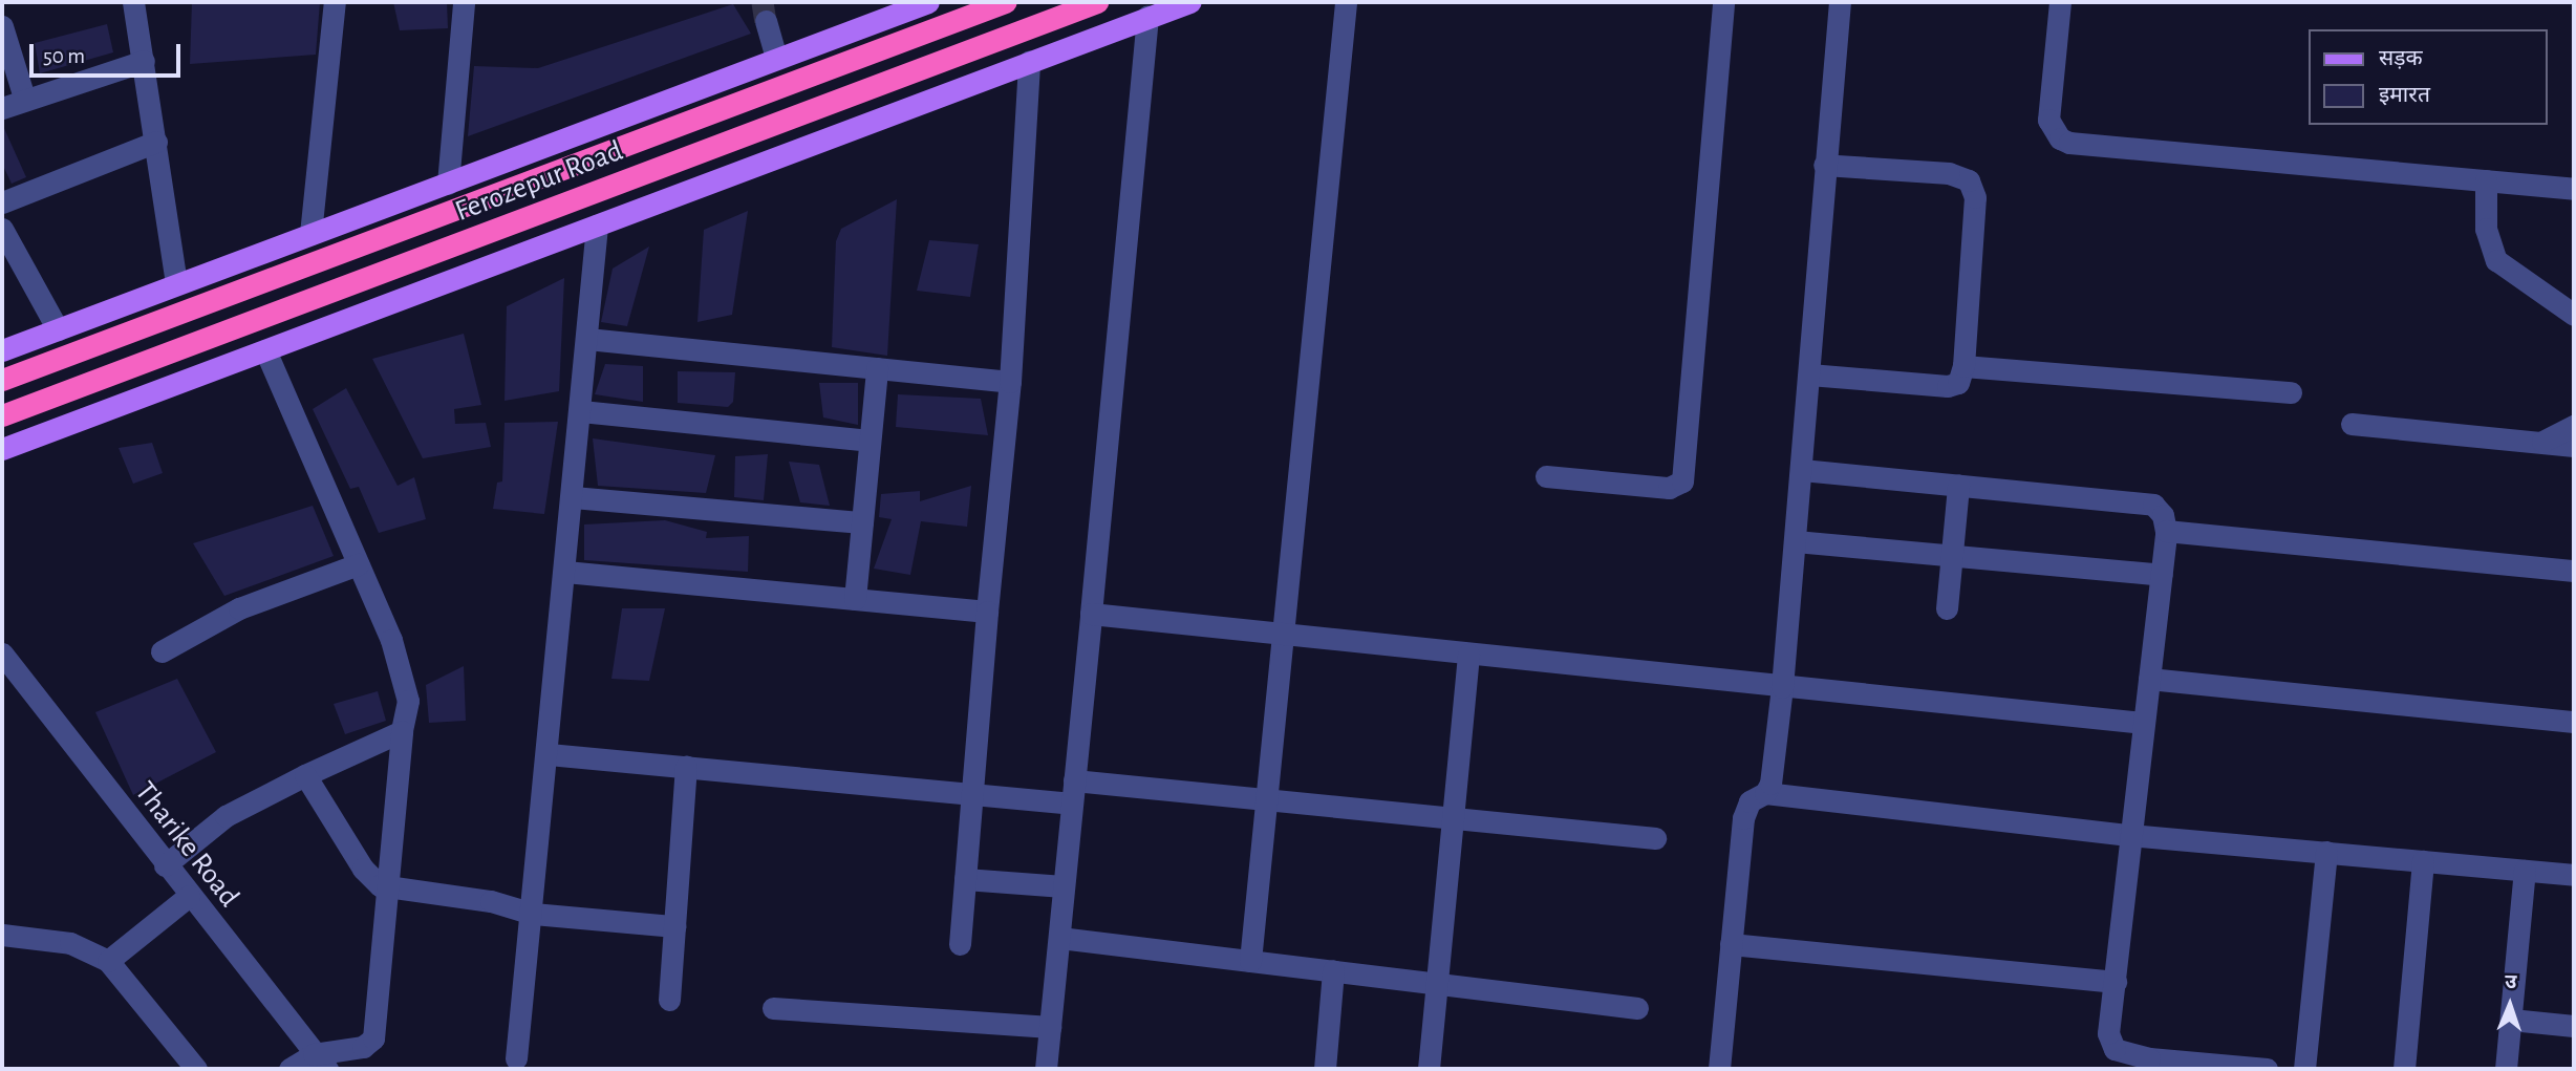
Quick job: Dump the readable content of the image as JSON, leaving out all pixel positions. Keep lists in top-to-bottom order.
{
  "streets": {
    "highway": ["Ferozepur Road"],
    "street": ["Tharike Road"]
  },
  "legend": ["सड़क", "इमारत"],
  "scale_bar": "50 m",
  "north": "top"
}
